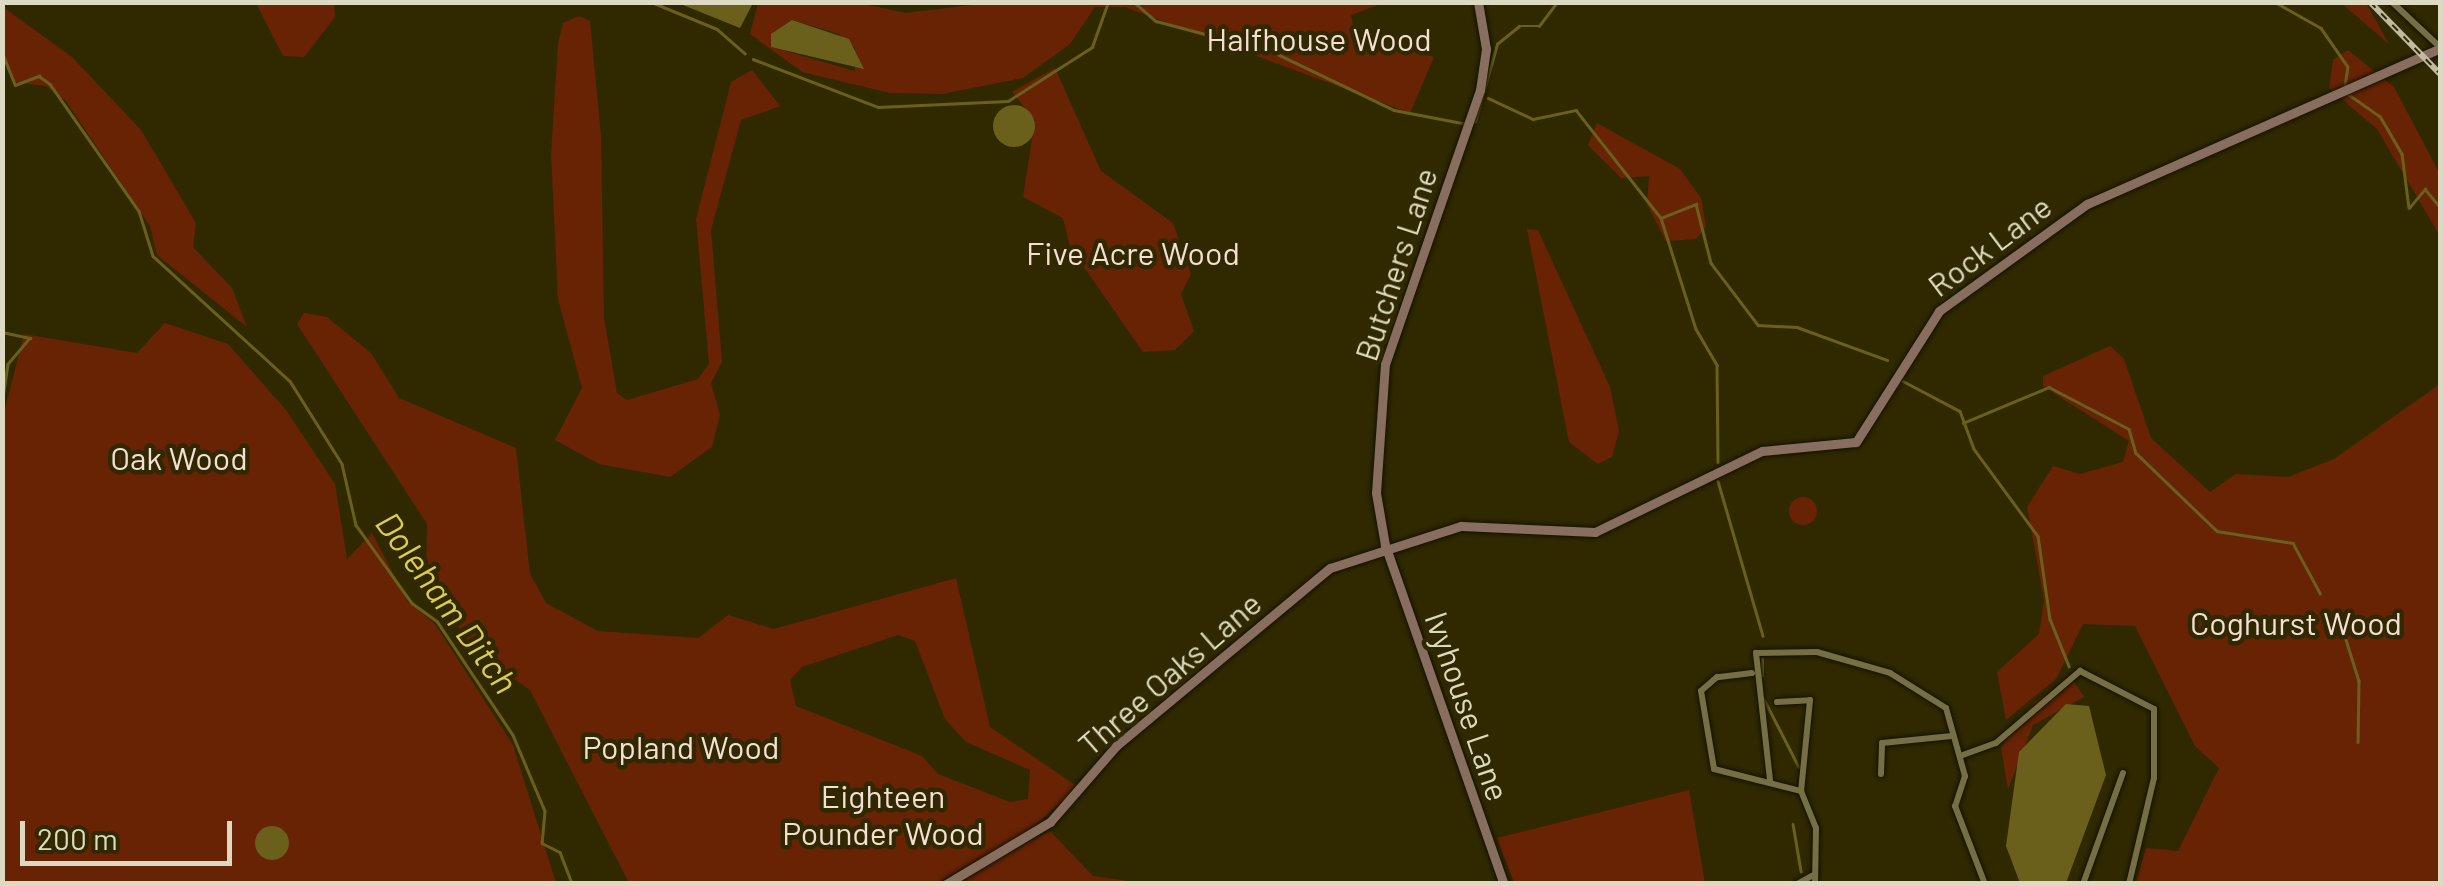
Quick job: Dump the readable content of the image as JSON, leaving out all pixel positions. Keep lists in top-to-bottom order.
{
  "streets": {
    "street": [
      "Rock Lane",
      "Butchers Lane",
      "Three Oaks Lane",
      "Ivyhouse Lane"
    ]
  },
  "crossings": [
    ["Rock Lane", "Butchers Lane"],
    ["Rock Lane", "Three Oaks Lane"],
    ["Rock Lane", "Ivyhouse Lane"],
    ["Butchers Lane", "Three Oaks Lane"],
    ["Butchers Lane", "Ivyhouse Lane"],
    ["Three Oaks Lane", "Ivyhouse Lane"]
  ],
  "water": ["Doleham Ditch"],
  "parks": [
    "Halfhouse Wood",
    "Five Acre Wood",
    "Oak Wood",
    "Coghurst Wood",
    "Popland Wood",
    "Eighteen Pounder Wood"
  ],
  "scale_bar": "200 m"
}
